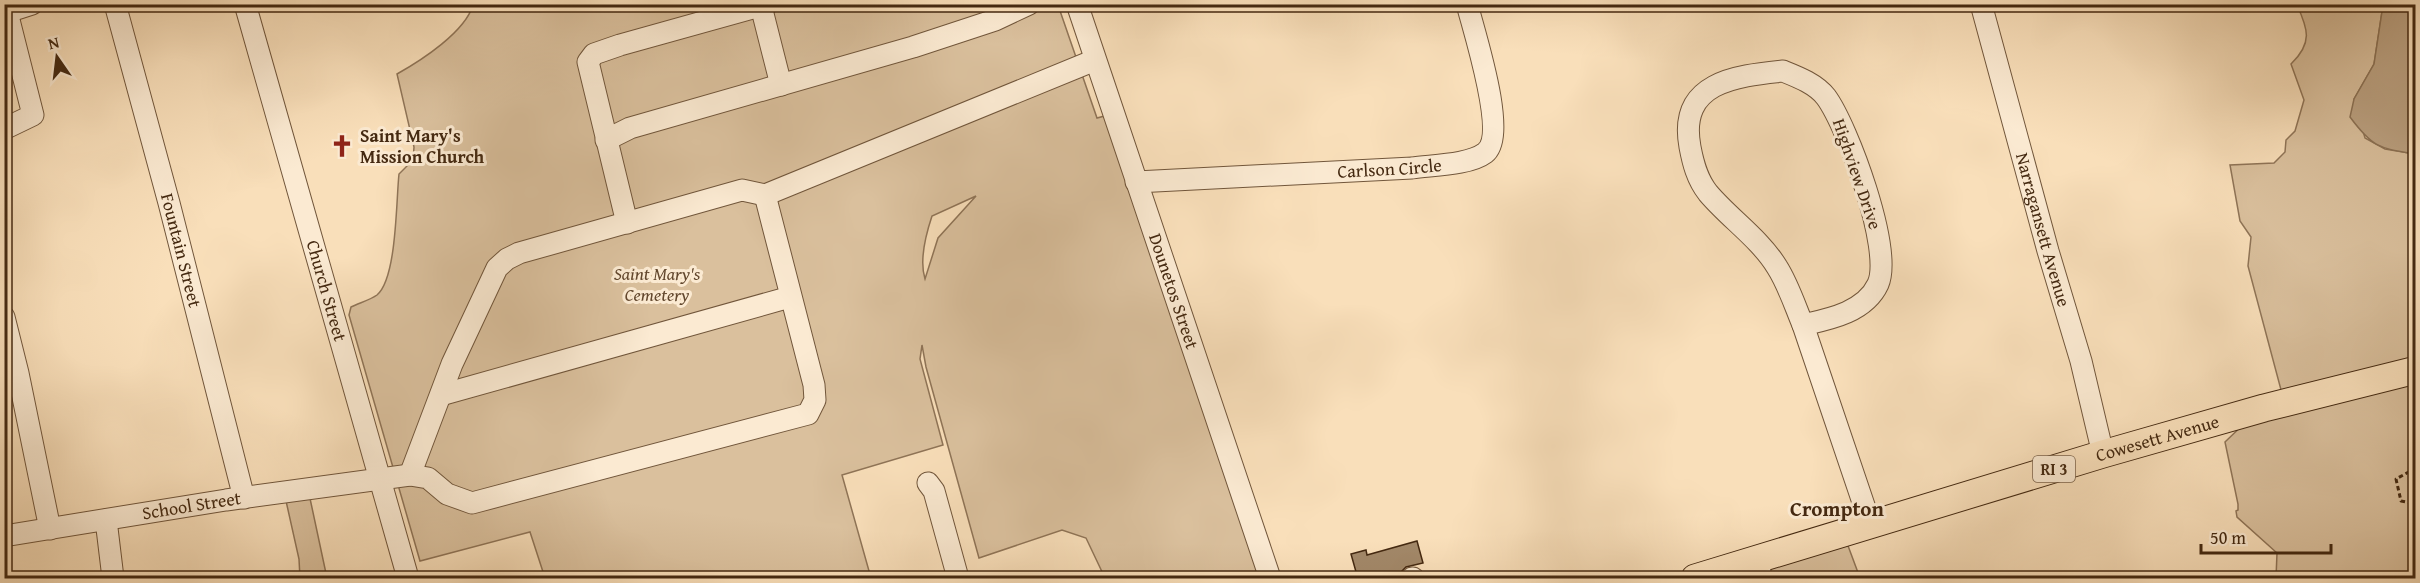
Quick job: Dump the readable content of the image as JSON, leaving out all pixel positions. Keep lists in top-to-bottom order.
{
  "streets": {
    "main road": ["Cowesett Avenue", "RI 3"],
    "street": [
      "Carlson Circle",
      "Highview Drive",
      "Narragansett Avenue",
      "Fountain Street",
      "Church Street",
      "Dounetos Street",
      "School Street"
    ]
  },
  "crossings": [
    ["Carlson Circle", "Dounetos Street"],
    ["Highview Drive", "Cowesett Avenue"],
    ["Narragansett Avenue", "Cowesett Avenue"],
    ["Fountain Street", "School Street"],
    ["Church Street", "School Street"]
  ],
  "districts": ["Crompton"],
  "parks": ["Saint Mary's Cemetery"],
  "places": {
    "church": ["Saint Mary's Mission Church"]
  },
  "scale_bar": "50 m",
  "north": "top"
}
